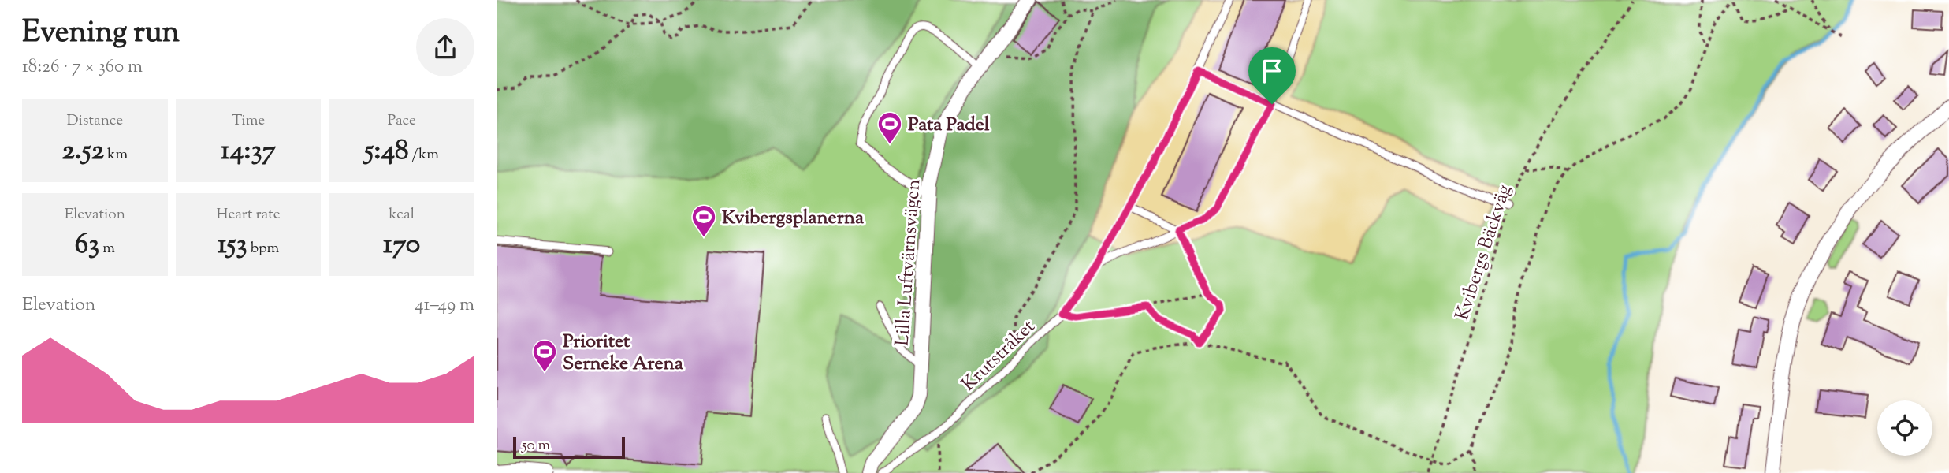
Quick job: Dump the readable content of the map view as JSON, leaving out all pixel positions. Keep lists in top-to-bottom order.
{
  "streets": {
    "street": ["Lilla Luftvärnsvägen"],
    "lane": ["Krutstråket"],
    "path": ["Kvibergs Bäckväg"]
  },
  "places": {
    "sports": ["Pata Padel", "Kvibergsplanerna", "Prioritet Serneke Arena"]
  },
  "scale_bar": "50 m",
  "page": {
    "heading": ["Evening run", "18:26 · 7 × 360 m"],
    "stats": [
      ["Distance", "2.52 km"],
      ["Time", "14:37"],
      ["Pace", "5:48 /km"],
      ["Elevation", "63 m"],
      ["Heart rate", "153 bpm"],
      ["kcal", "170"]
    ],
    "chart": ["Elevation", "41–49 m"],
    "scale": "50 m"
  }
}
